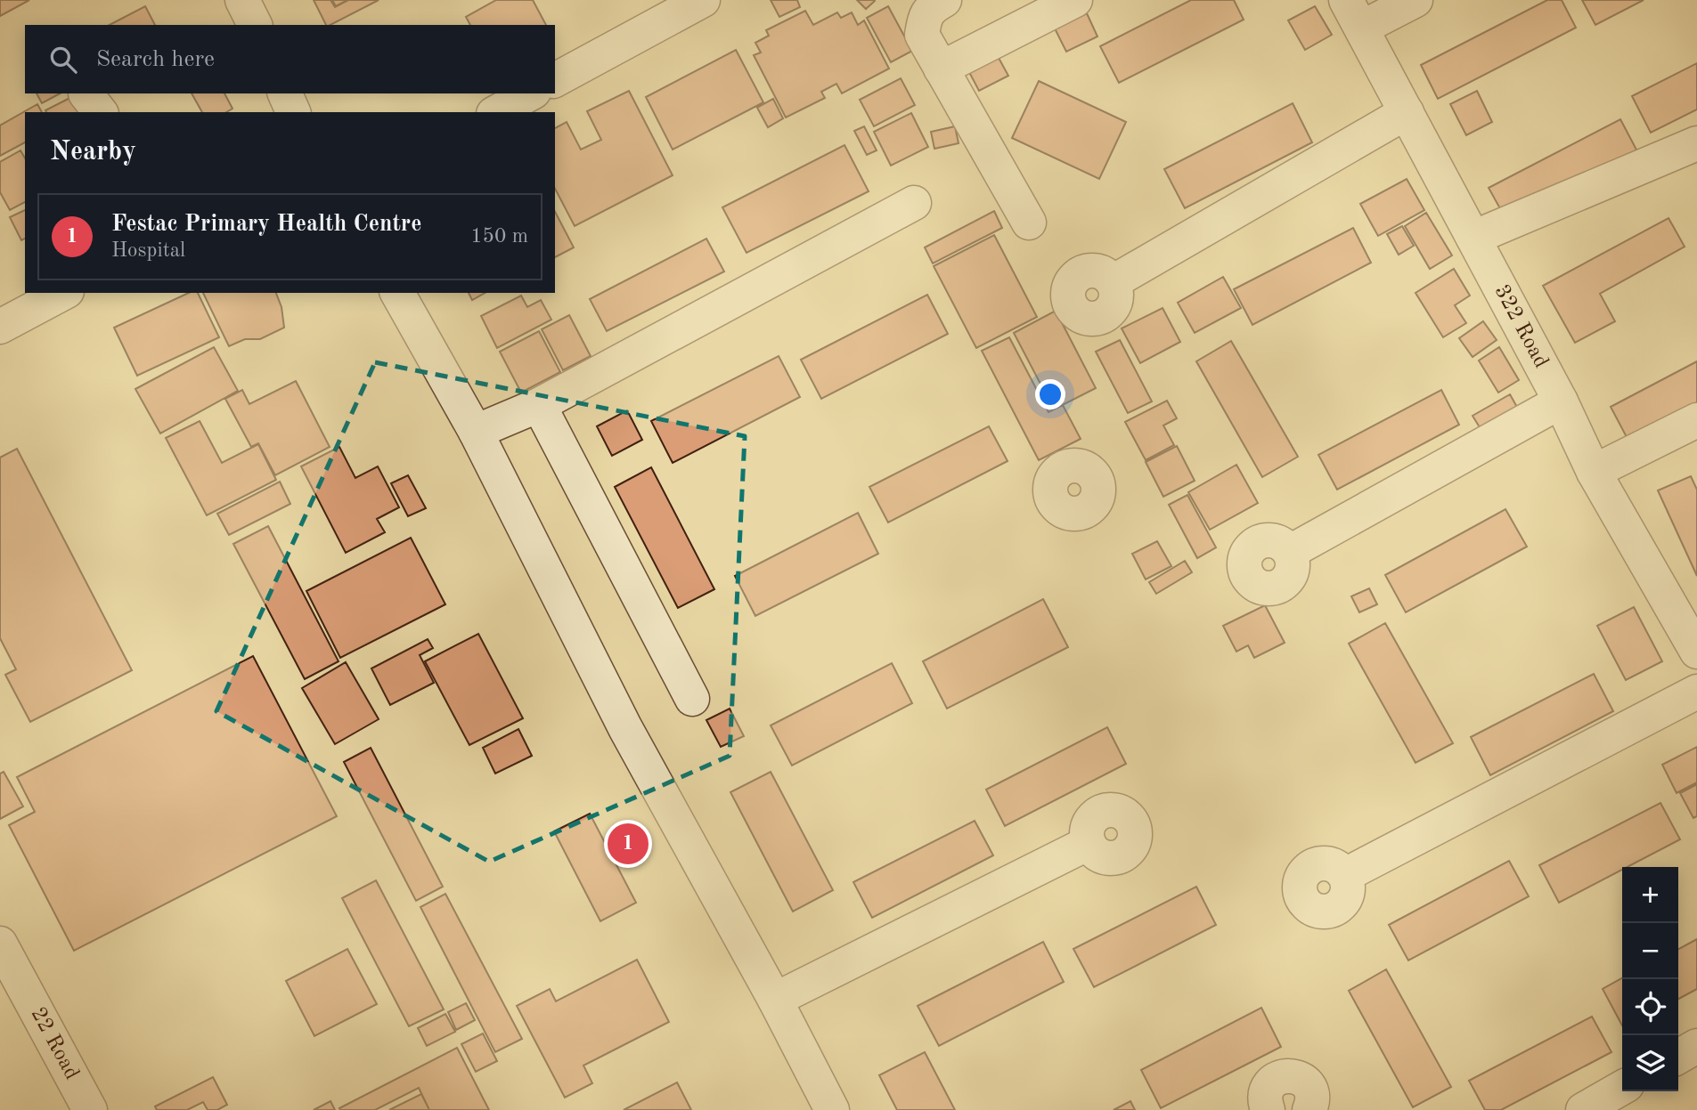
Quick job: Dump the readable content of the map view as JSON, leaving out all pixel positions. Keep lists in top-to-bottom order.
{
  "streets": {
    "street": ["322 Road", "22 Road"]
  },
  "page": {
    "search": "Search here",
    "heading": "Nearby",
    "list": [
      {
        "mark": "1",
        "name": "Festac Primary Health Centre",
        "note": "Hospital",
        "value": "150 m"
      }
    ],
    "pins": "1",
    "map_buttons": ["+", "−"]
  }
}
